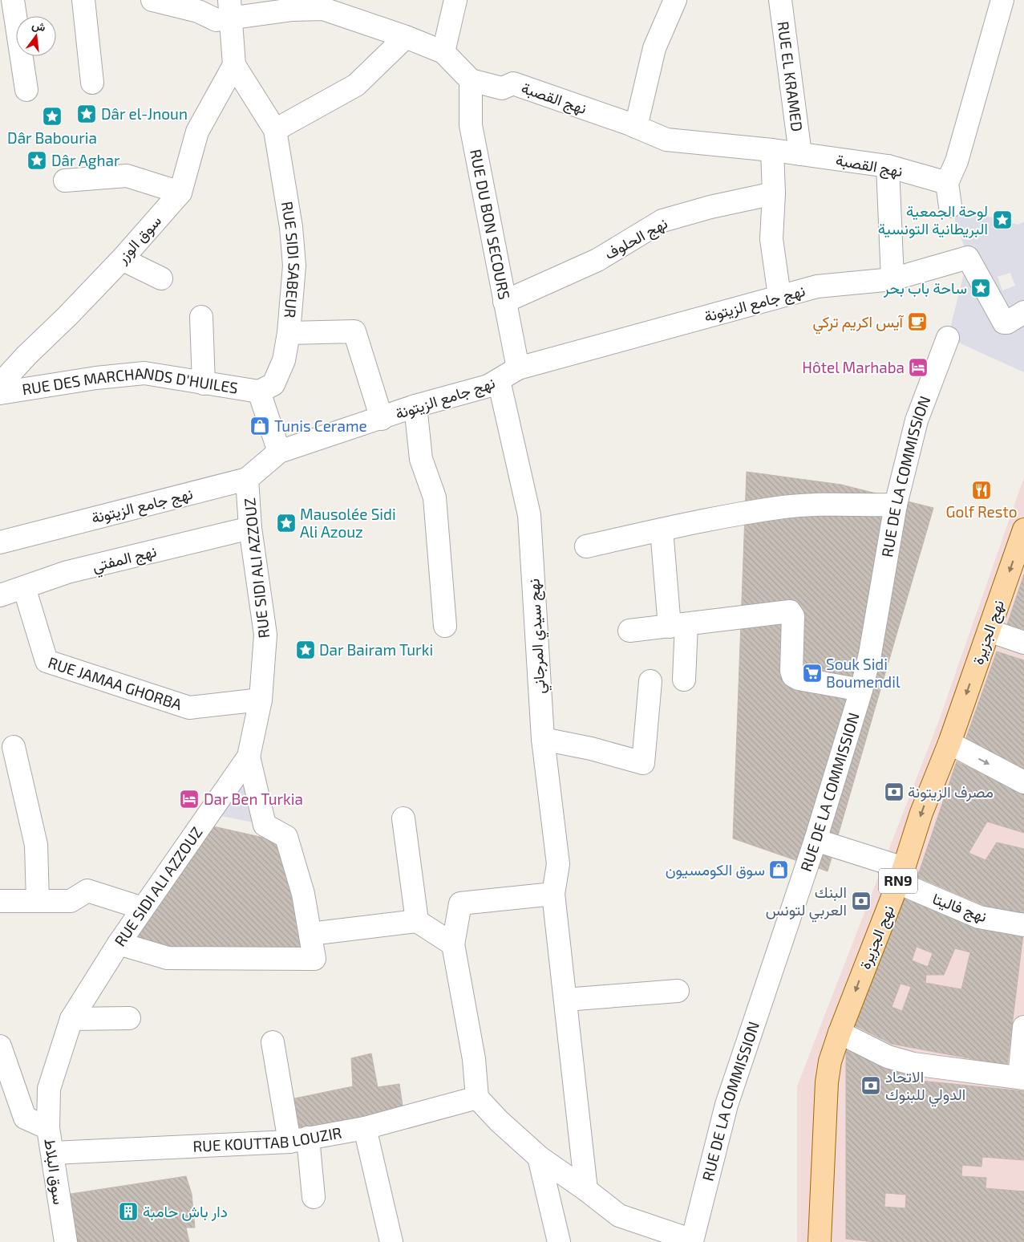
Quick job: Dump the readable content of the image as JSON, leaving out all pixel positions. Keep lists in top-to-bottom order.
{
  "streets": {
    "main road": ["نهج الجزيرة", "RN9"],
    "street": [
      "RUE EL KRAMED",
      "نهج القصبة",
      "RUE DU BON SECOURS",
      "نهج الحلوف",
      "سوق الوزر",
      "RUE SIDI SABEUR",
      "نهج جامع الزيتونة",
      "RUE DES MARCHANDS D'HUILES",
      "RUE DE LA COMMISSION",
      "نهج المفتي",
      "RUE SIDI ALI AZZOUZ",
      "نهج سيدي المرجاني",
      "RUE JAMAA GHORBA",
      "نهج فاليتا",
      "RUE KOUTTAB LOUZIR",
      "سوق البلاط"
    ]
  },
  "crossings": [
    ["RUE EL KRAMED", "نهج القصبة"],
    ["نهج القصبة", "RUE DU BON SECOURS"],
    ["RUE DU BON SECOURS", "نهج الحلوف"],
    ["RUE DU BON SECOURS", "نهج جامع الزيتونة"],
    ["سوق الوزر", "RUE SIDI SABEUR"],
    ["RUE SIDI SABEUR", "RUE DES MARCHANDS D'HUILES"],
    ["نهج جامع الزيتونة", "RUE SIDI ALI AZZOUZ"],
    ["نهج جامع الزيتونة", "نهج سيدي المرجاني"],
    ["RUE DE LA COMMISSION", "نهج فاليتا"],
    ["نهج المفتي", "RUE SIDI ALI AZZOUZ"],
    ["نهج المفتي", "RUE JAMAA GHORBA"],
    ["RUE SIDI ALI AZZOUZ", "RUE JAMAA GHORBA"],
    ["RUE SIDI ALI AZZOUZ", "سوق البلاط"],
    ["نهج الجزيرة", "نهج فاليتا"],
    ["RUE KOUTTAB LOUZIR", "سوق البلاط"]
  ],
  "one_way": ["نهج الجزيرة"],
  "places": {
    "place": [
      "Dâr el-Jnoun",
      "Dâr Babouria",
      "Dâr Aghar",
      "لوحة الجمعية البريطانية التونسية",
      "ساحة باب بحر",
      "Mausolée Sidi Ali Azouz",
      "Dar Bairam Turki"
    ],
    "cafe": ["آيس اكريم تركي"],
    "hotel": ["Hôtel Marhaba", "Dar Ben Turkia"],
    "shop": ["Tunis Cerame", "سوق الكومسيون"],
    "restaurant": ["Golf Resto"],
    "supermarket": ["Souk Sidi Boumendil"],
    "bank": ["مصرف الزيتونة", "البنك العربي لتونس", "الاتحاد الدولي للبنوك"],
    "building": ["دار باش حامبة"]
  },
  "north": "top"
}
